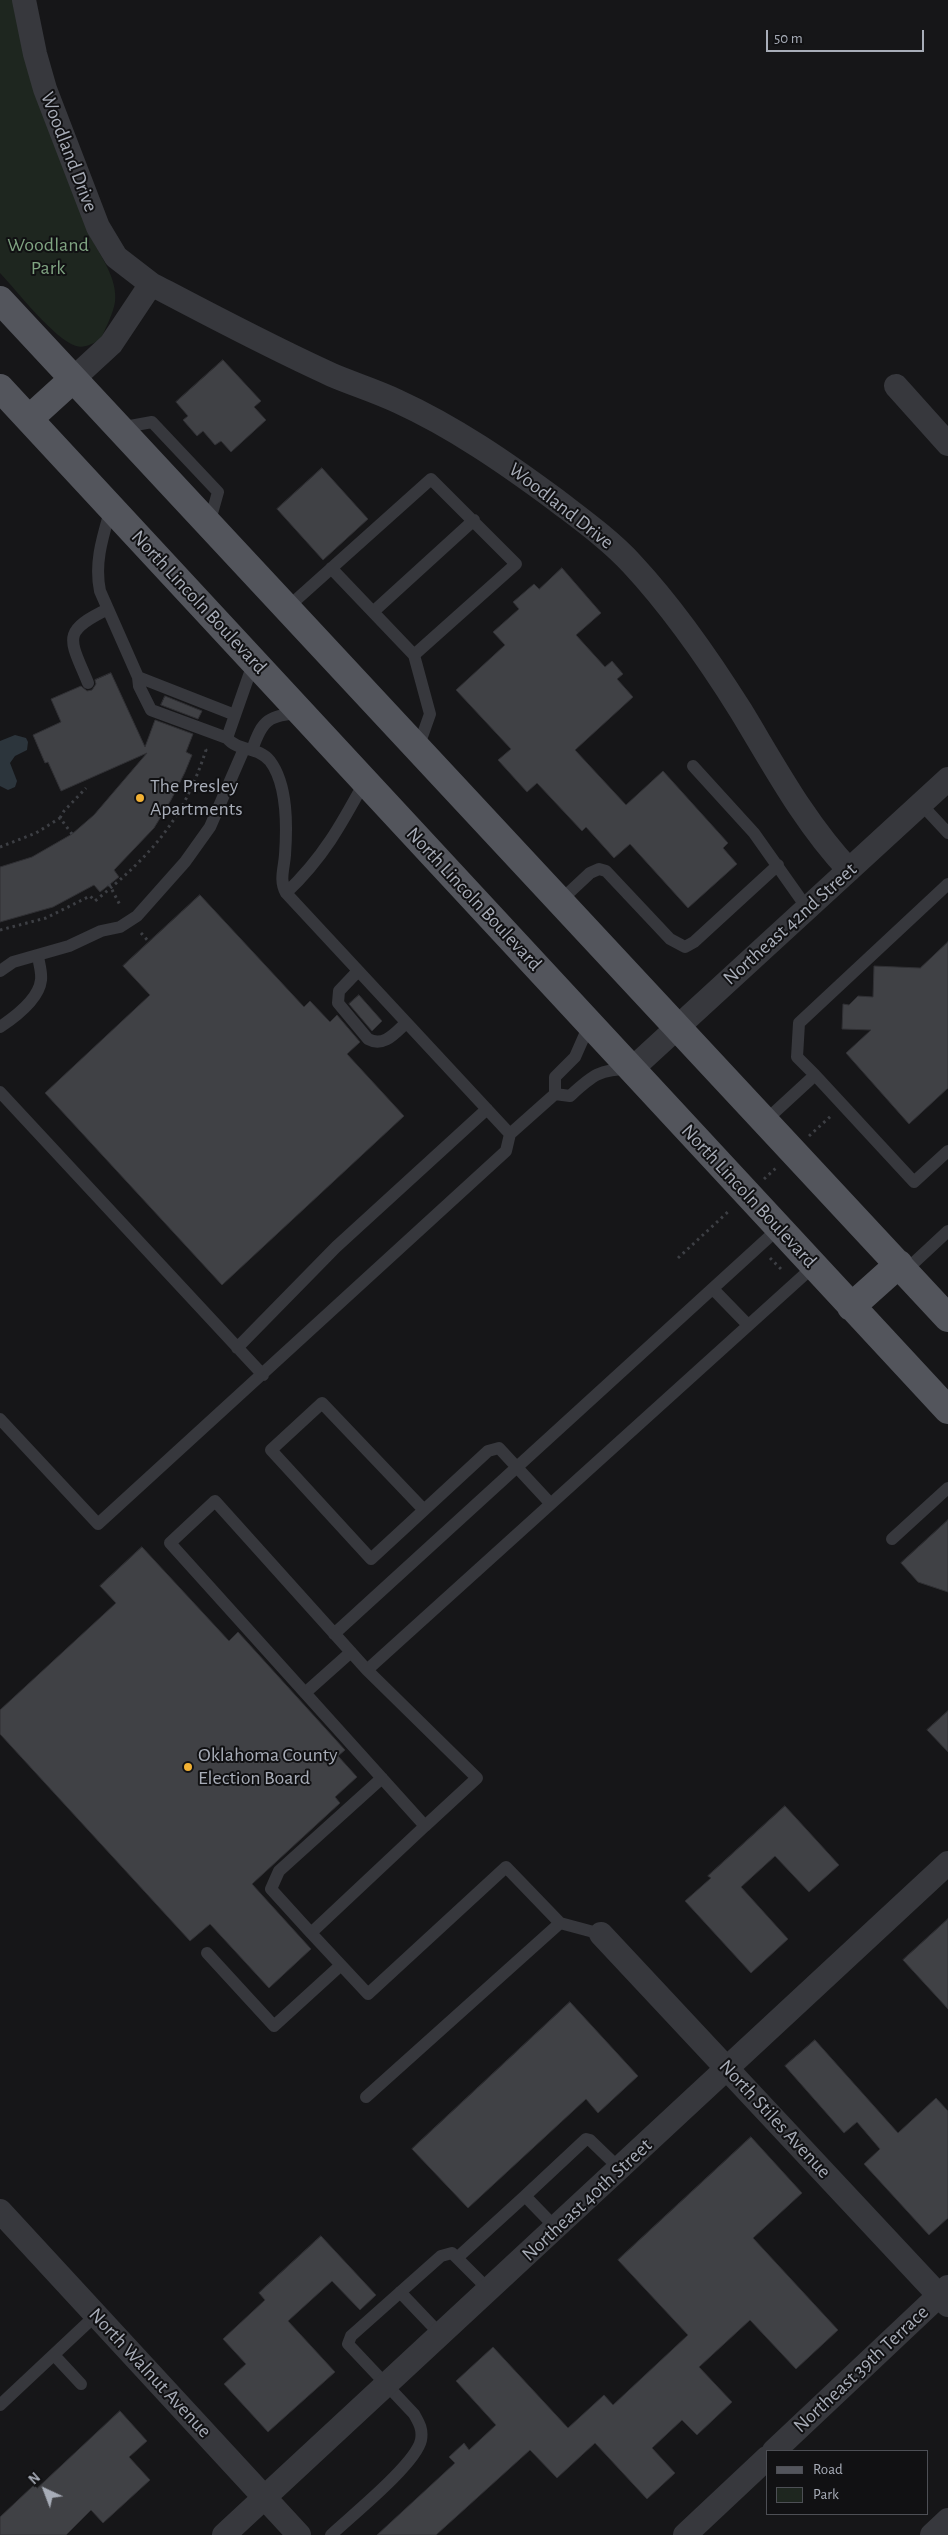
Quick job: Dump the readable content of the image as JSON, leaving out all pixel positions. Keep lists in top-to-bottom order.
{
  "streets": {
    "main road": ["North Lincoln Boulevard"],
    "street": [
      "Woodland Drive",
      "Northeast 42nd Street",
      "North Stiles Avenue",
      "Northeast 40th Street",
      "Northeast 39th Terrace",
      "North Walnut Avenue"
    ]
  },
  "crossings": [
    ["Woodland Drive", "Northeast 42nd Street"],
    ["North Lincoln Boulevard", "Northeast 42nd Street"],
    ["North Stiles Avenue", "Northeast 40th Street"],
    ["North Stiles Avenue", "Northeast 39th Terrace"],
    ["Northeast 40th Street", "North Walnut Avenue"]
  ],
  "parks": ["Woodland Park"],
  "places": ["The Presley Apartments", "Oklahoma County Election Board"],
  "legend": ["Road", "Park"],
  "scale_bar": "50 m",
  "north": "top left"
}
